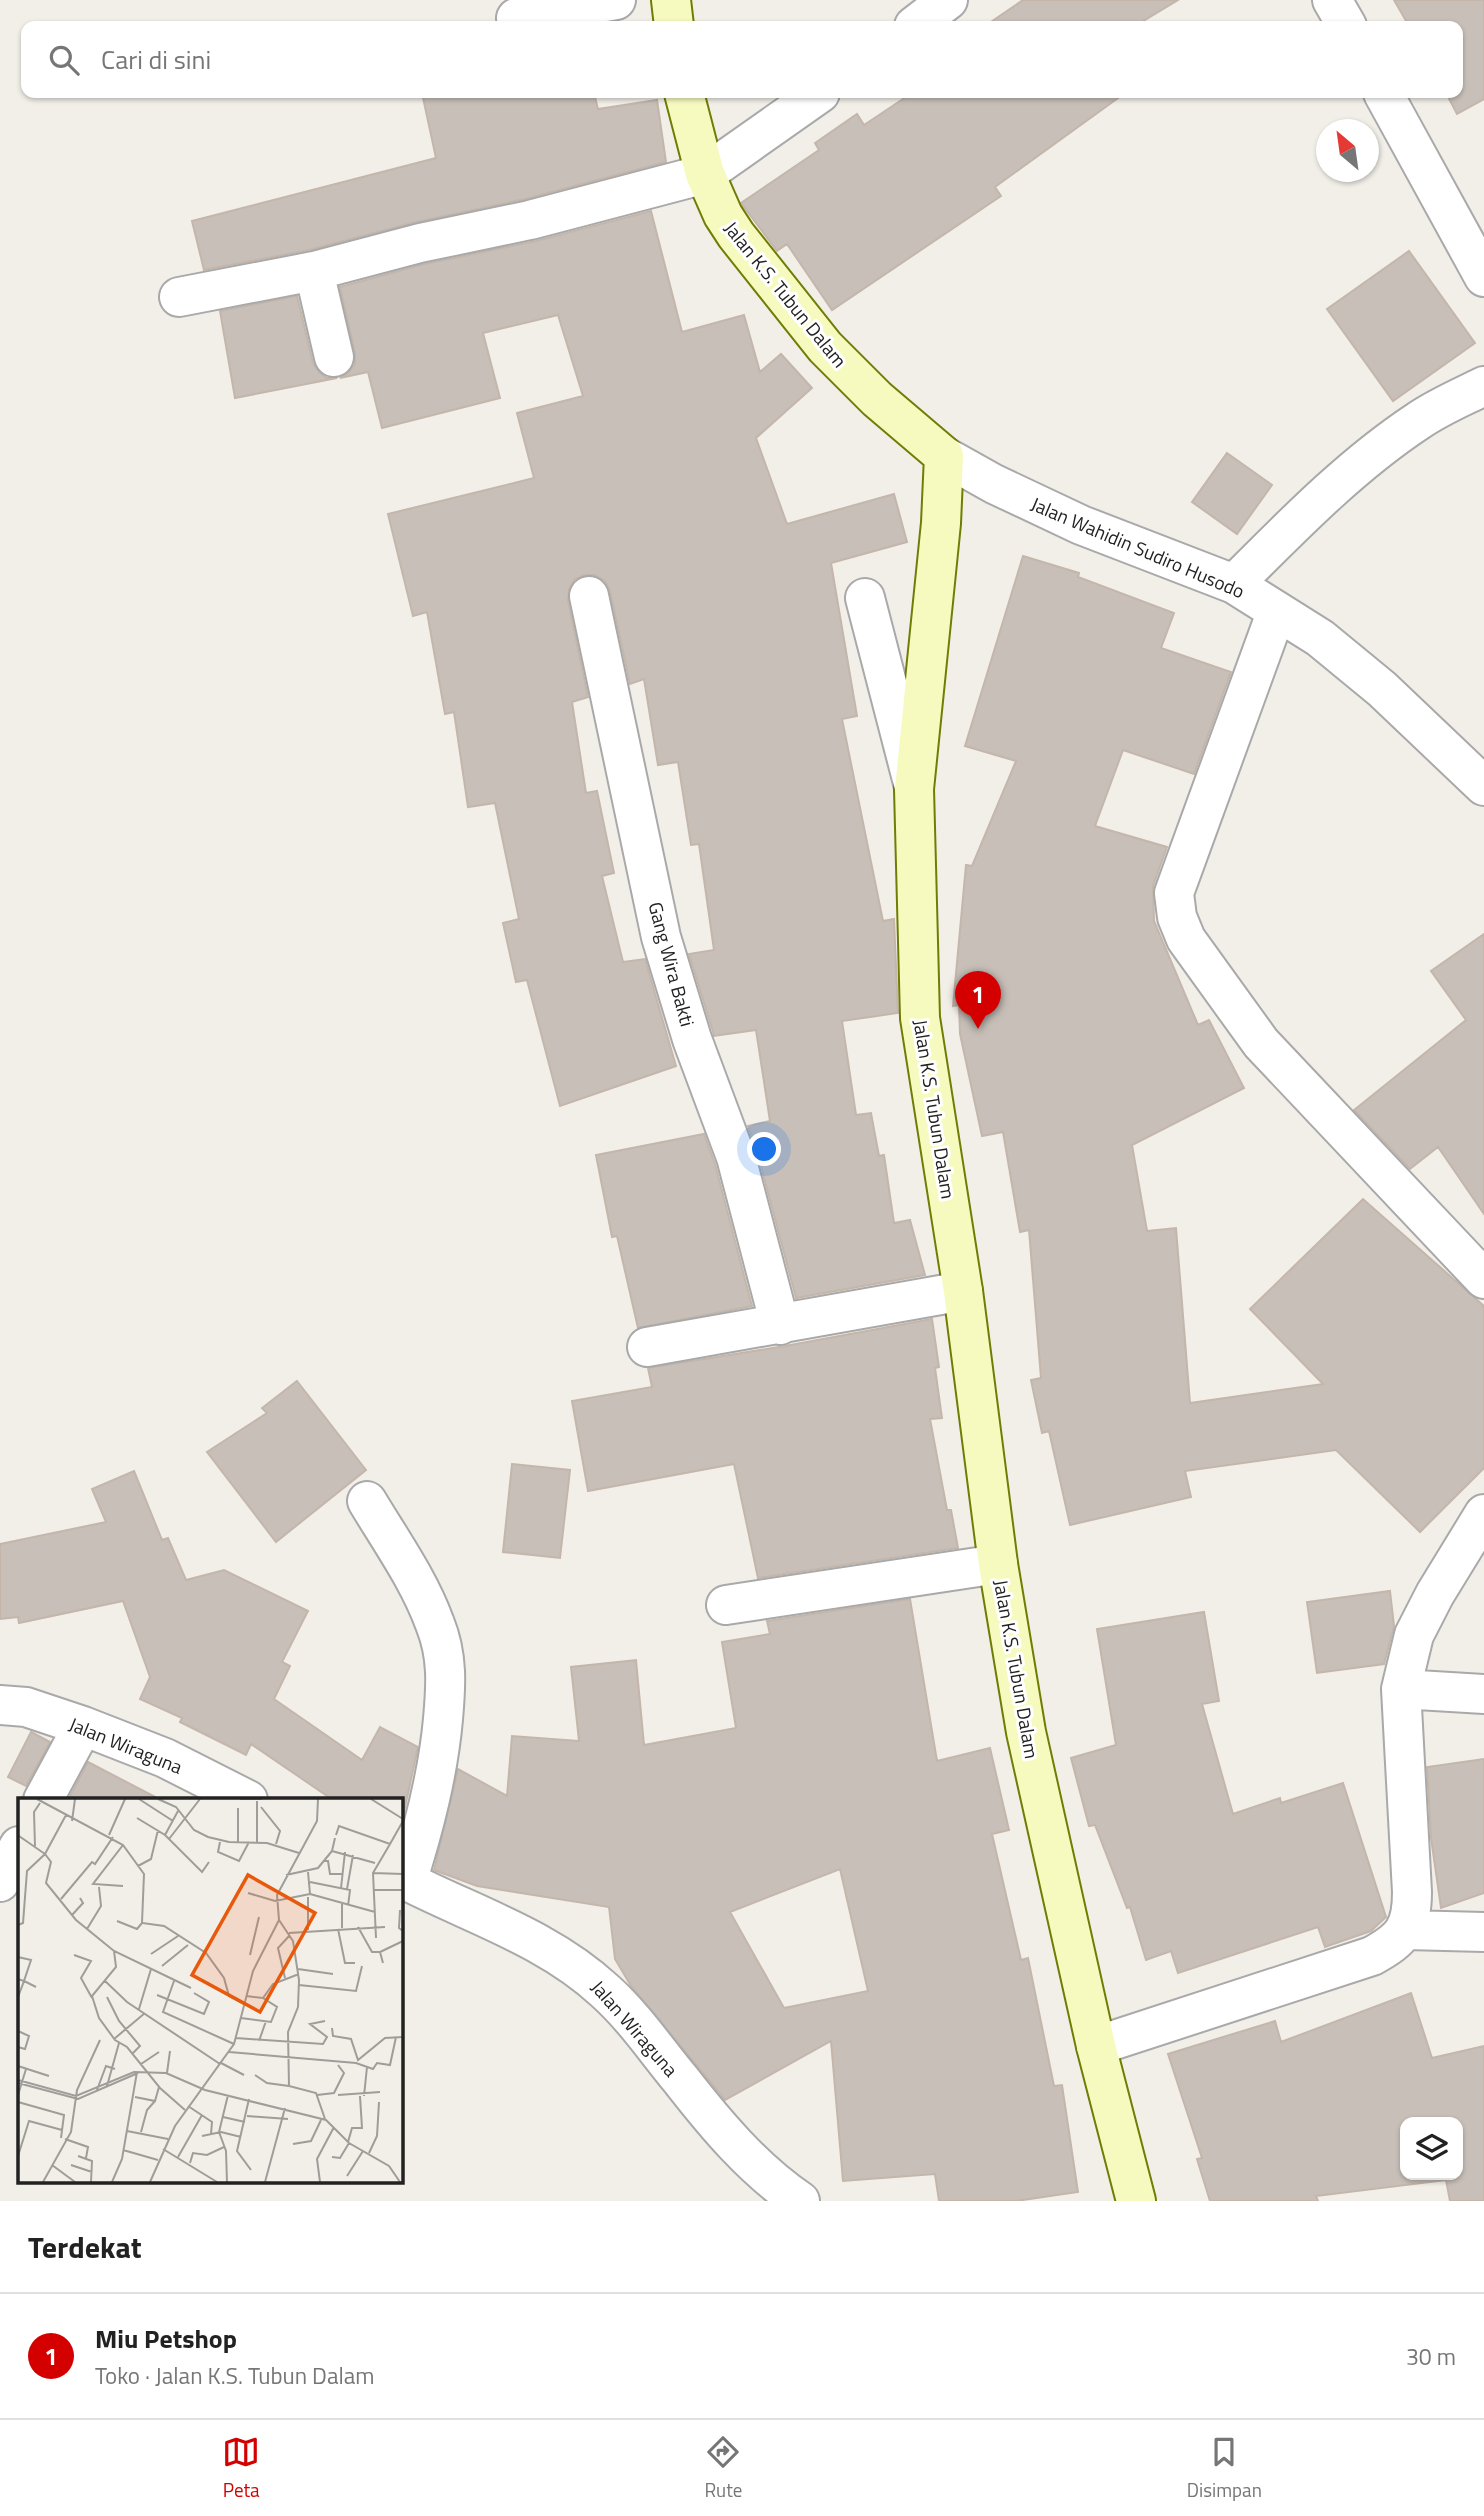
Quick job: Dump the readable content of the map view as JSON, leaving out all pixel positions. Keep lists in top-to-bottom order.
{
  "streets": {
    "street": [
      "Jalan K.S. Tubun Dalam",
      "Jalan Wahidin Sudiro Husodo",
      "Gang Wira Bakti",
      "Jalan Wiraguna"
    ]
  },
  "crossings": [
    ["Jalan K.S. Tubun Dalam", "Jalan Wahidin Sudiro Husodo"]
  ],
  "north": "top left",
  "page": {
    "search": "Cari di sini",
    "pins": "1",
    "heading": "Terdekat",
    "list": [
      {
        "mark": "1",
        "name": "Miu Petshop",
        "note": "Toko · Jalan K.S. Tubun Dalam",
        "value": "30 m"
      }
    ],
    "nav": ["Peta", "Rute", "Disimpan"]
  }
}
